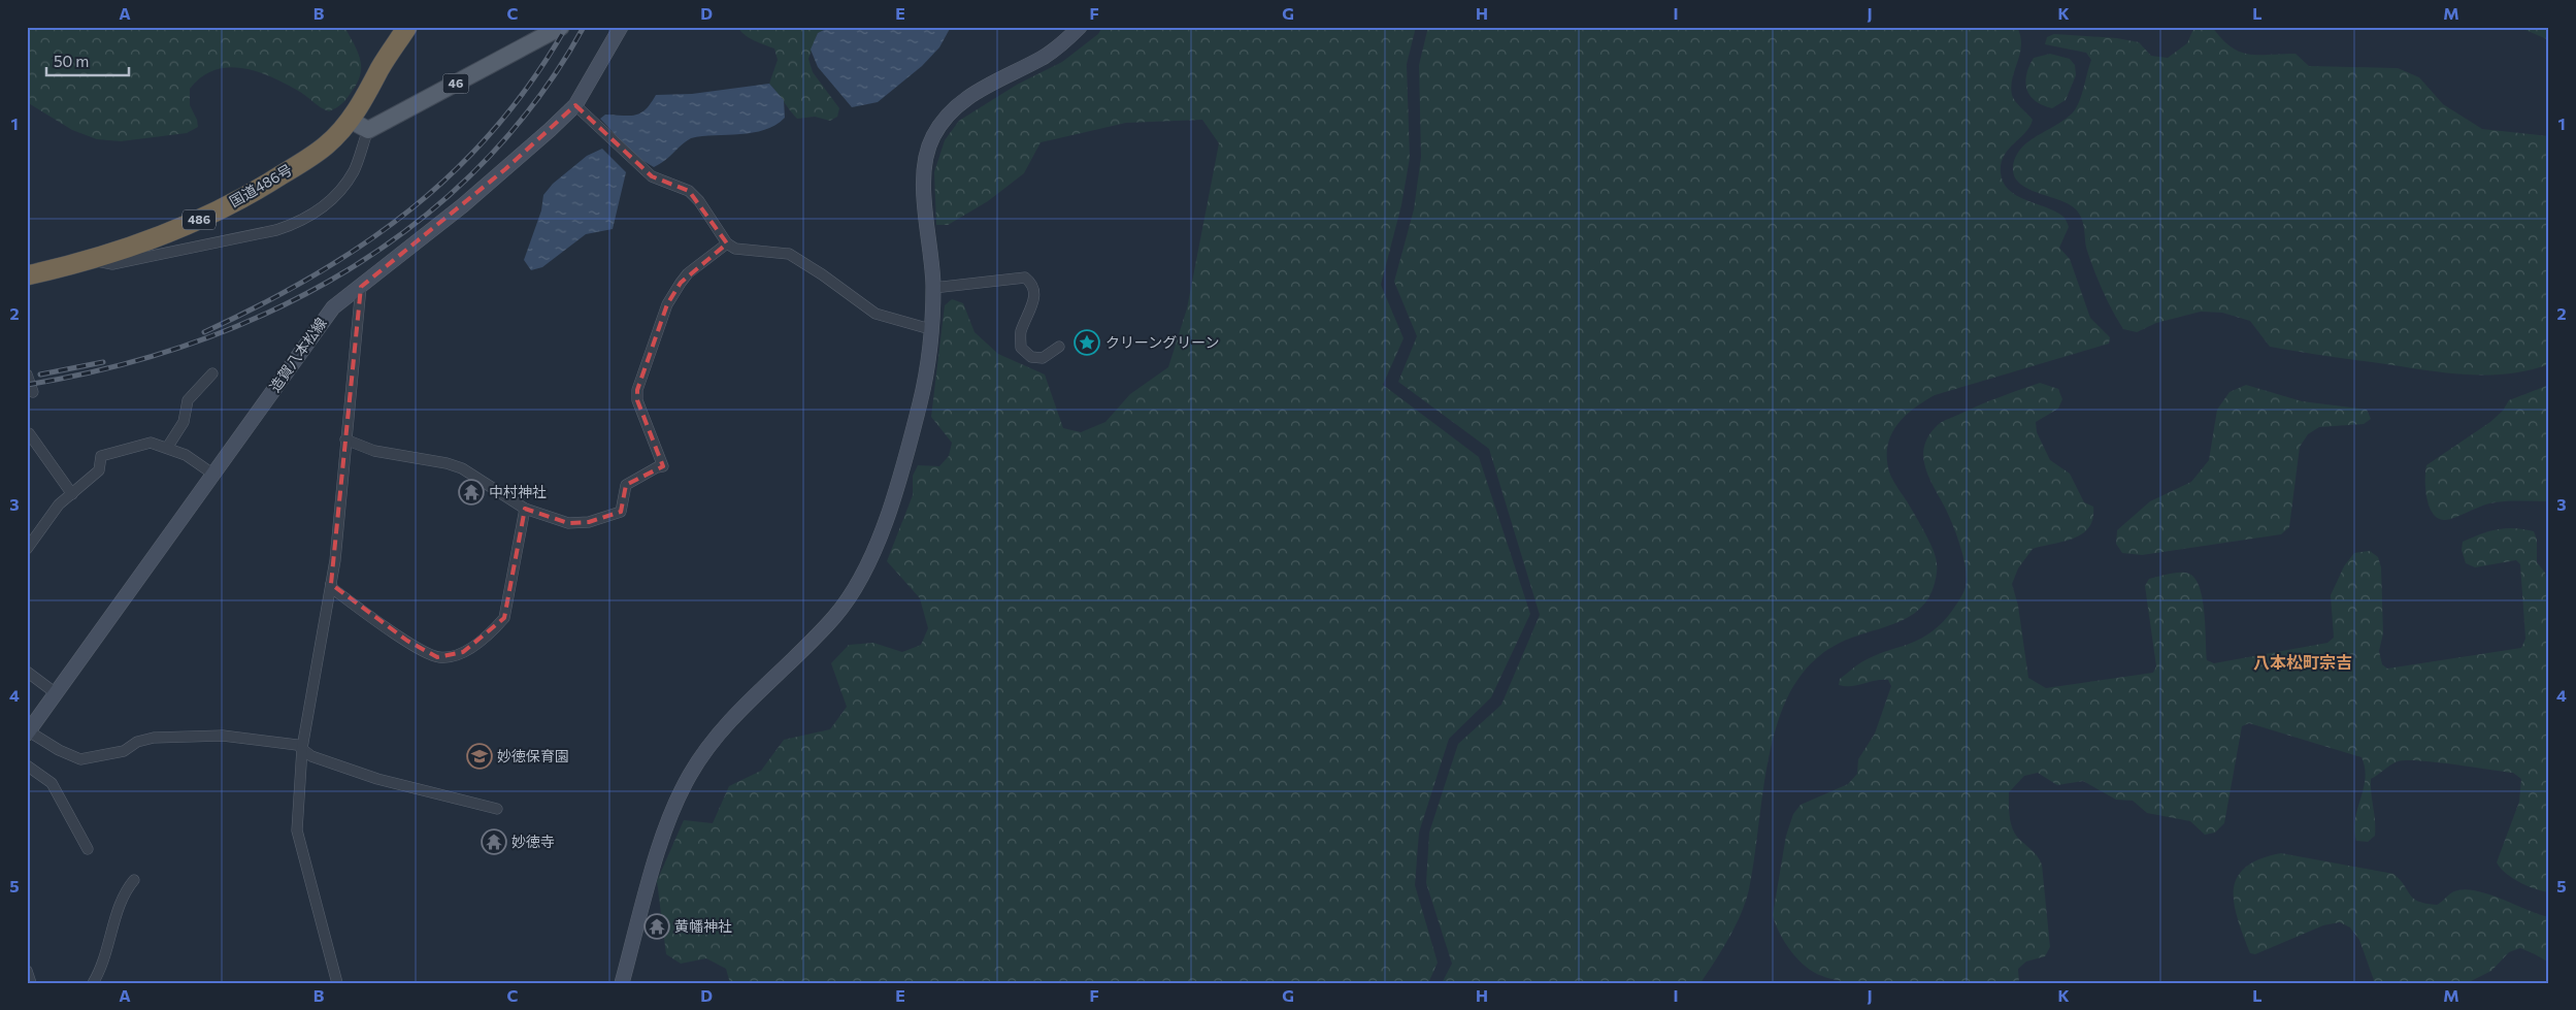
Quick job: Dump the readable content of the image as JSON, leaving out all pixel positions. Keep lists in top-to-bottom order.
{
  "streets": {
    "highway": ["国道486号", "486"],
    "main road": ["46"],
    "street": ["造賀八本松線"]
  },
  "districts": ["八本松町宗吉"],
  "places": {
    "place": ["クリーングリーン"],
    "temple": ["中村神社", "妙徳寺", "黄幡神社"],
    "school or university": ["妙徳保育園"]
  },
  "scale_bar": "50 m",
  "grid": {
    "columns": [
      "A",
      "B",
      "C",
      "D",
      "E",
      "F",
      "G",
      "H",
      "I",
      "J",
      "K",
      "L",
      "M"
    ],
    "rows": [
      "1",
      "2",
      "3",
      "4",
      "5"
    ]
  }
}
